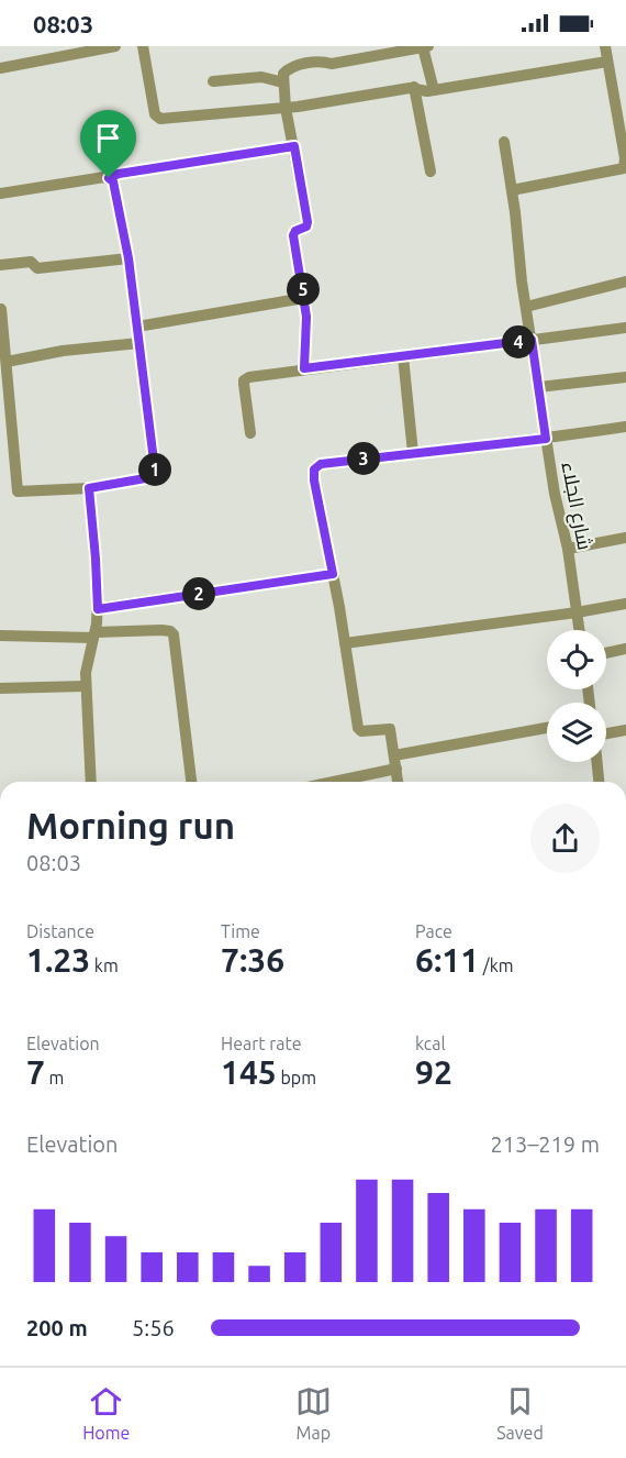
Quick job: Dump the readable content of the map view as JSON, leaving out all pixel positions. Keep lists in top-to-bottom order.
{
  "streets": {
    "street": ["شارع الجلاء"]
  },
  "page": {
    "status": "08:03",
    "pins": [
      "5",
      "4",
      "3",
      "1",
      "2"
    ],
    "heading": ["Morning run", "08:03"],
    "stats": [
      ["Distance", "1.23 km"],
      ["Time", "7:36"],
      ["Pace", "6:11 /km"],
      ["Elevation", "7 m"],
      ["Heart rate", "145 bpm"],
      ["kcal", "92"]
    ],
    "chart": ["Elevation", "213–219 m"],
    "list": [
      {
        "name": "200 m",
        "note": "5:56"
      }
    ],
    "tabs": ["Home", "Map", "Saved"]
  }
}
